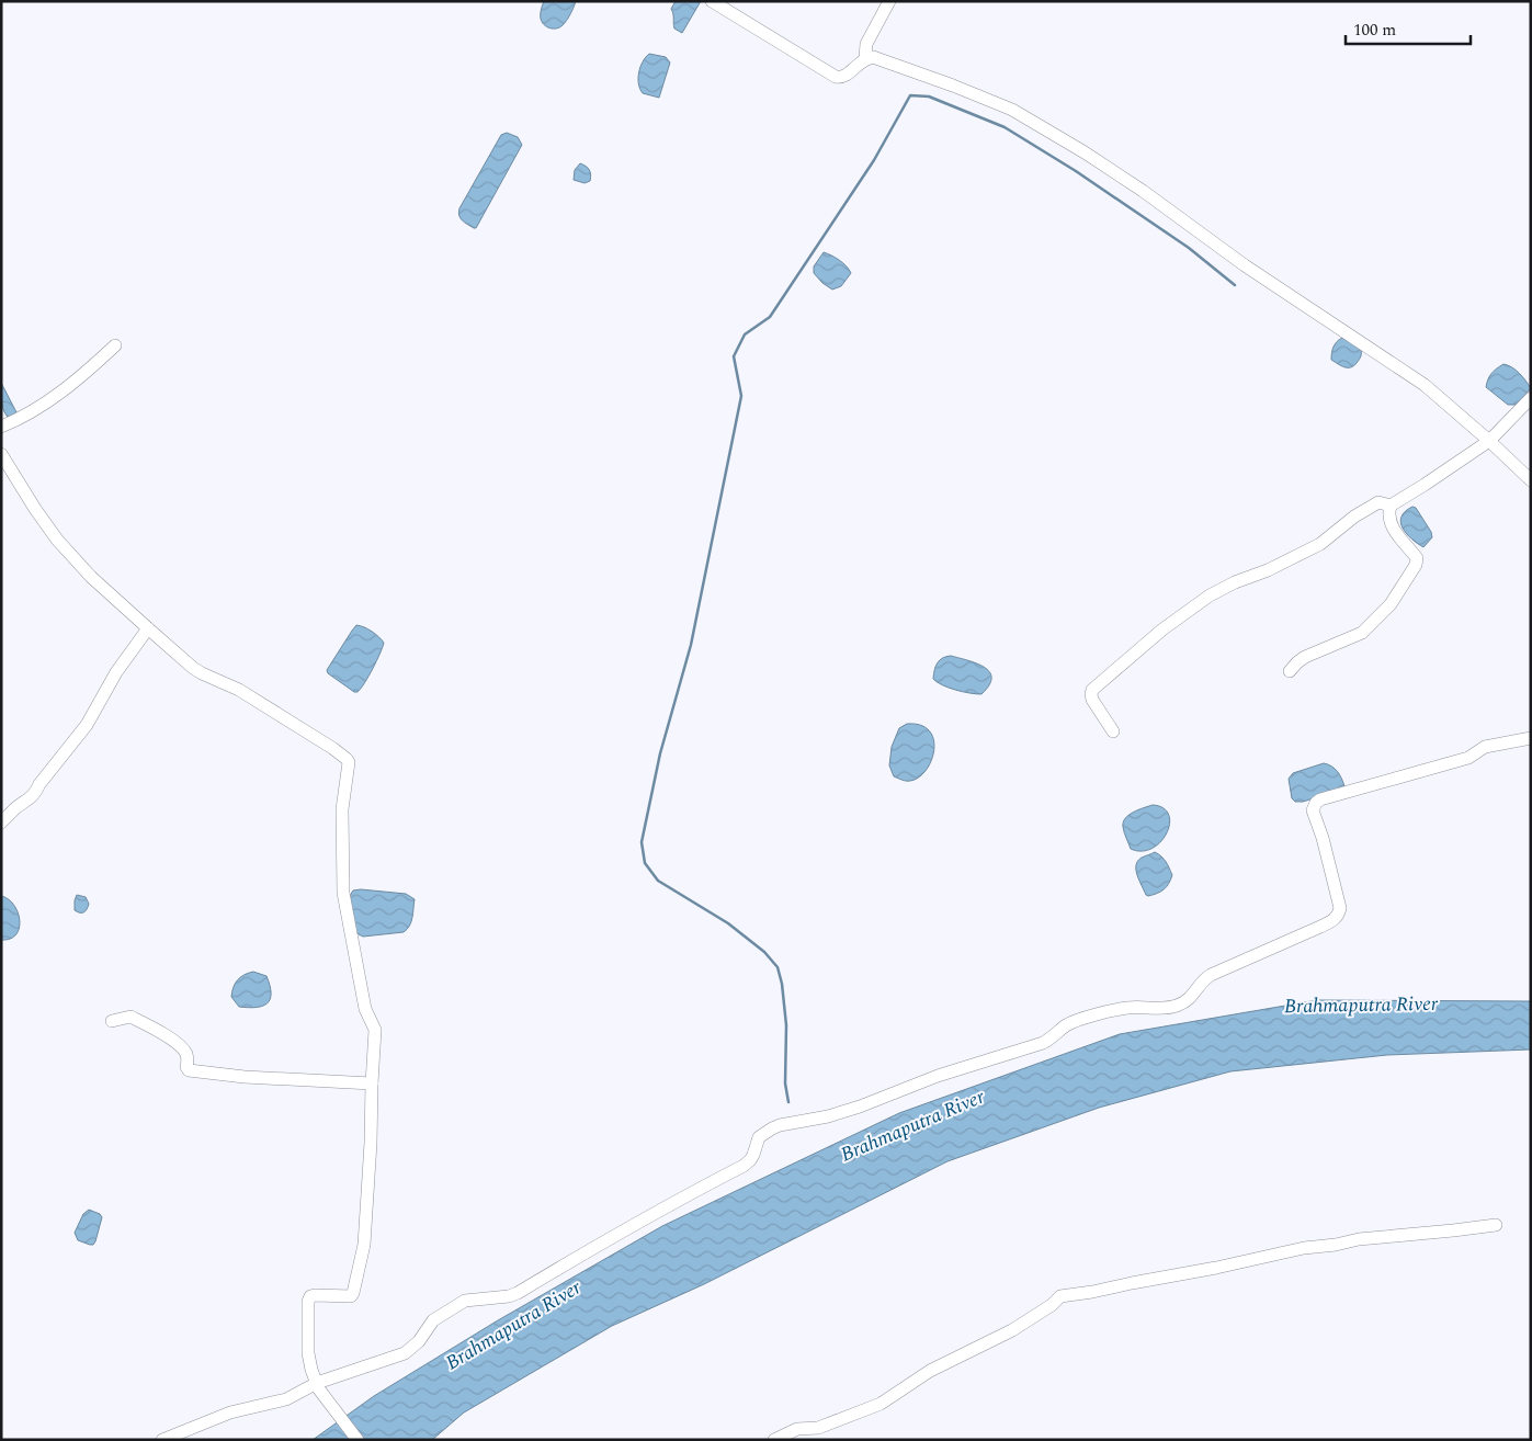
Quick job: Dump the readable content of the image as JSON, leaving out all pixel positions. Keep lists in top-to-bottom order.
{
  "water": ["Brahmaputra River"],
  "scale_bar": "100 m"
}
